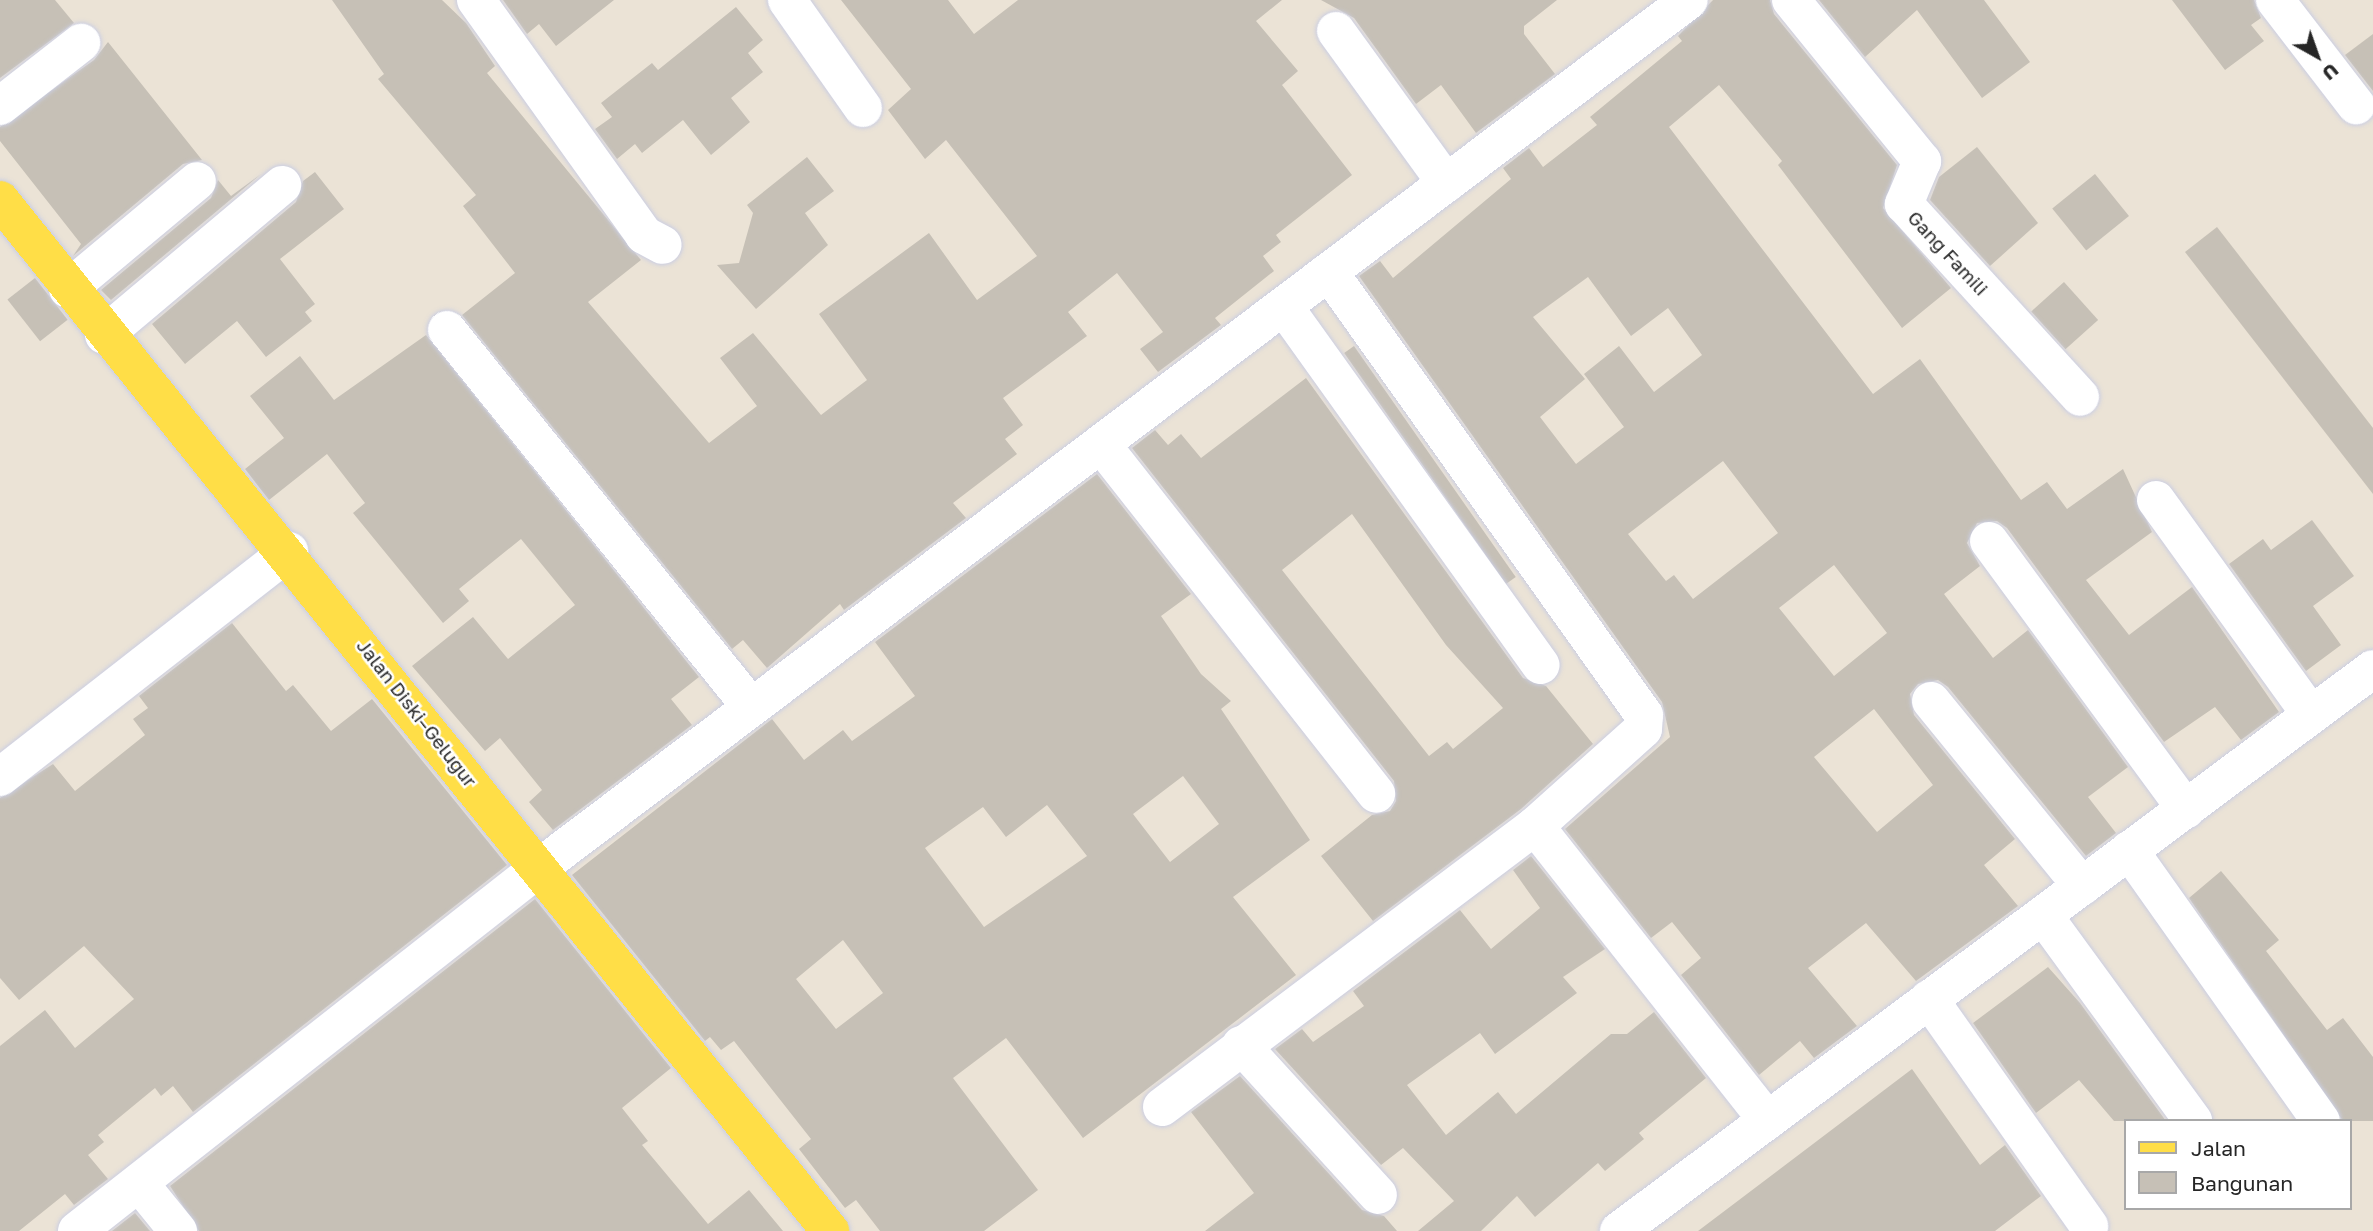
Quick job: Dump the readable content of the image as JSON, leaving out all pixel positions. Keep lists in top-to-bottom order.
{
  "streets": {
    "main road": ["Jalan Diski–Gelugur"],
    "street": ["Gang Famili"]
  },
  "legend": ["Jalan", "Bangunan"],
  "north": "bottom right"
}
